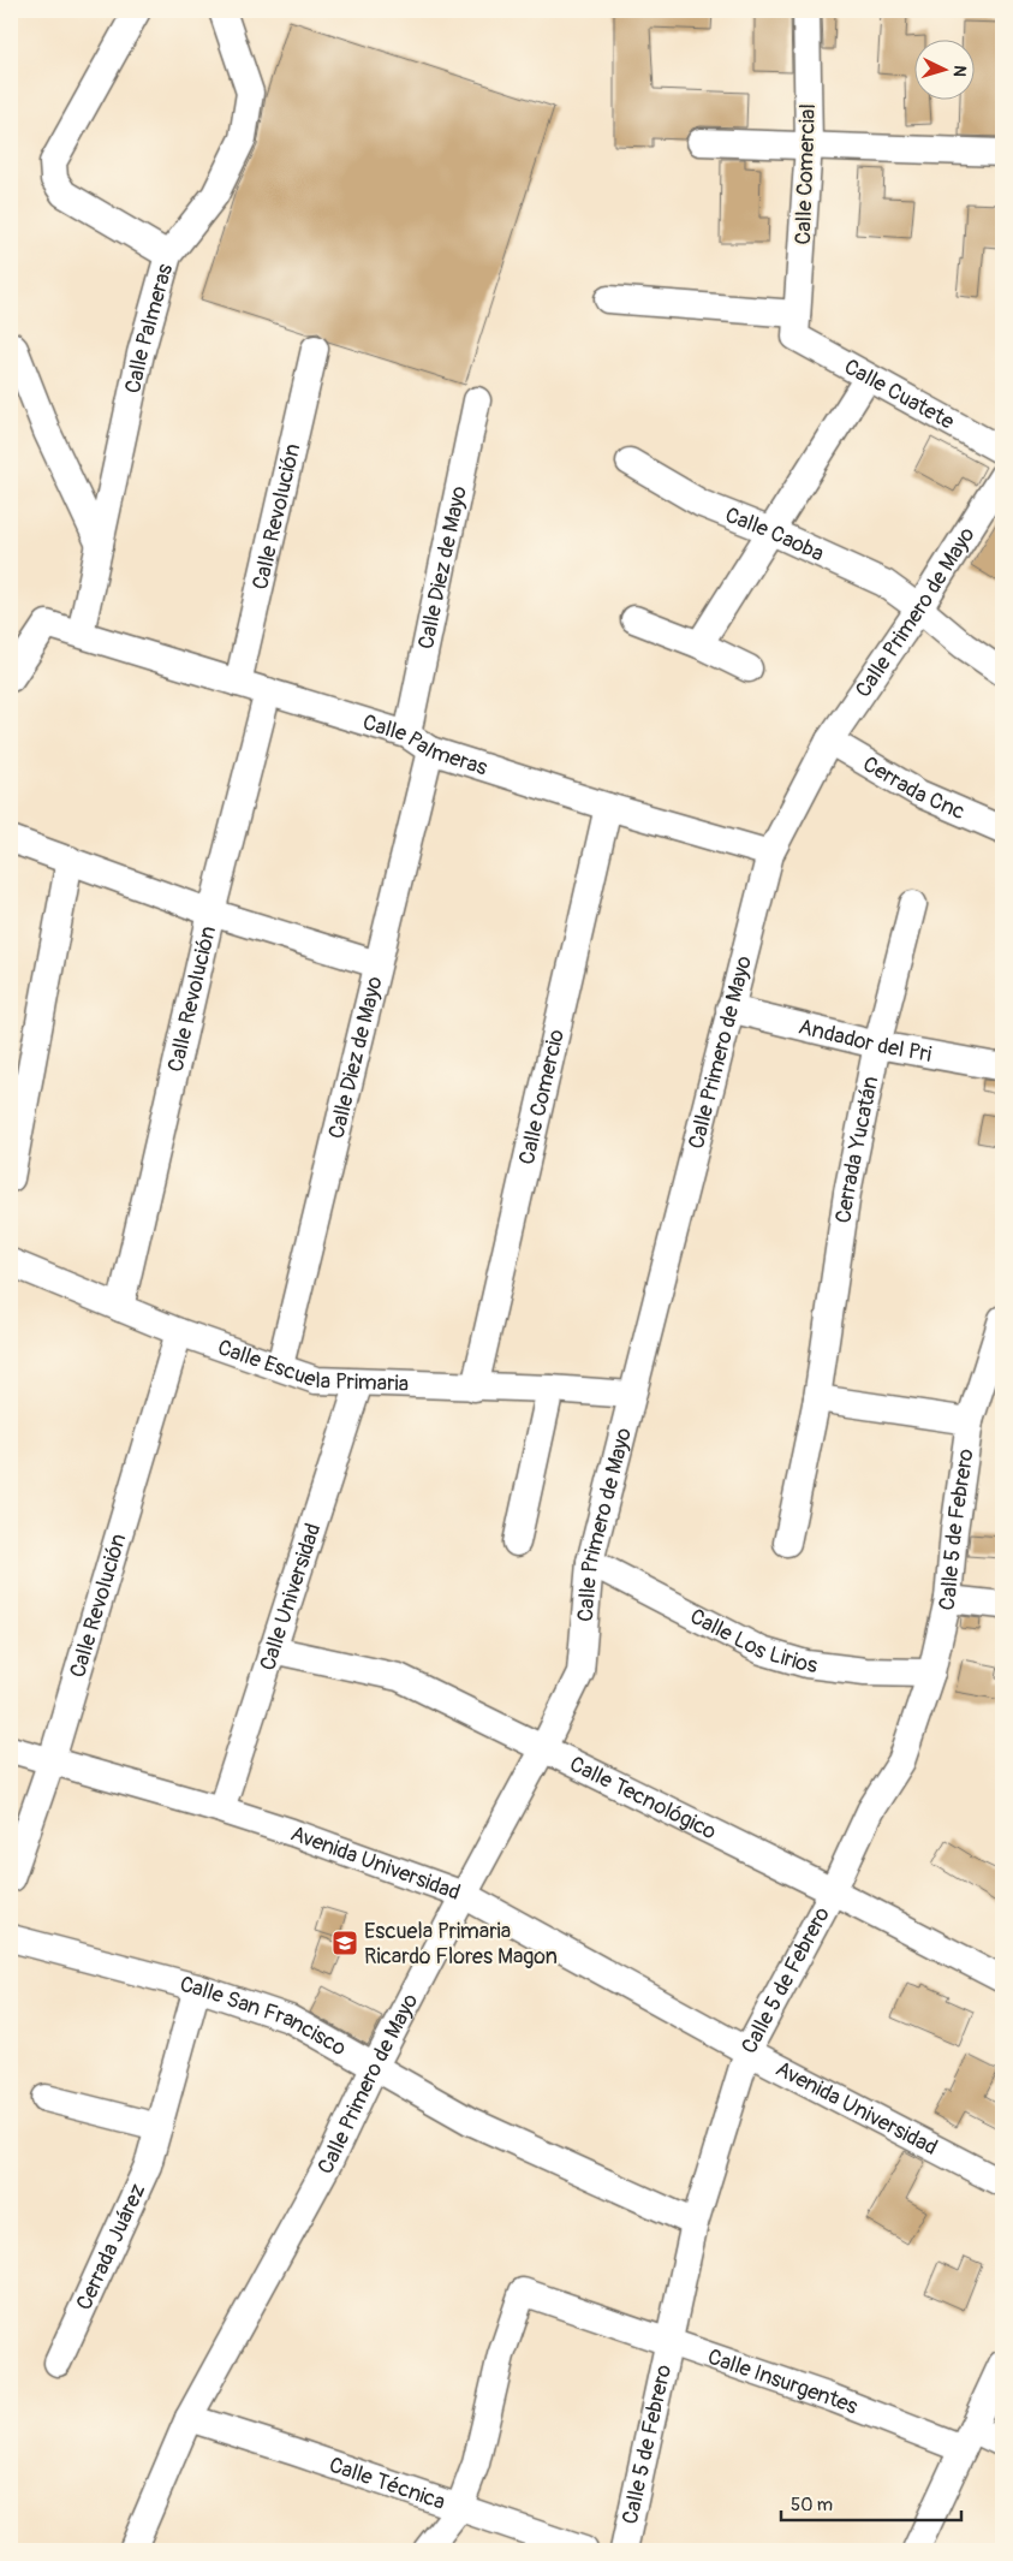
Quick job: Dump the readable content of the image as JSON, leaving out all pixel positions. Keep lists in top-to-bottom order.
{
  "streets": {
    "street": [
      "Calle Comercial",
      "Calle Palmeras",
      "Calle Cuatete",
      "Calle Revolución",
      "Calle Caoba",
      "Calle Diez de Mayo",
      "Calle Primero de Mayo",
      "Cerrada Cnc",
      "Andador del Pri",
      "Calle Comercio",
      "Cerrada Yucatán",
      "Calle Escuela Primaria",
      "Calle 5 de Febrero",
      "Calle Universidad",
      "Calle Los Lirios",
      "Calle Tecnológico",
      "Avenida Universidad",
      "Calle San Francisco",
      "Cerrada Juárez",
      "Calle Insurgentes",
      "Calle Técnica"
    ]
  },
  "crossings": [
    ["Calle Comercial", "Calle Cuatete"],
    ["Calle Palmeras", "Calle Revolución"],
    ["Calle Palmeras", "Calle Diez de Mayo"],
    ["Calle Palmeras", "Calle Primero de Mayo"],
    ["Calle Palmeras", "Calle Comercio"],
    ["Calle Revolución", "Calle Escuela Primaria"],
    ["Calle Revolución", "Avenida Universidad"],
    ["Calle Caoba", "Calle Primero de Mayo"],
    ["Calle Diez de Mayo", "Calle Escuela Primaria"],
    ["Calle Primero de Mayo", "Cerrada Cnc"],
    ["Calle Primero de Mayo", "Andador del Pri"],
    ["Calle Primero de Mayo", "Calle Escuela Primaria"],
    ["Calle Primero de Mayo", "Calle Los Lirios"],
    ["Calle Primero de Mayo", "Calle Tecnológico"],
    ["Calle Primero de Mayo", "Avenida Universidad"],
    ["Calle Primero de Mayo", "Calle San Francisco"],
    ["Calle Primero de Mayo", "Calle Técnica"],
    ["Andador del Pri", "Cerrada Yucatán"],
    ["Calle Comercio", "Calle Escuela Primaria"],
    ["Calle Escuela Primaria", "Calle Universidad"],
    ["Calle 5 de Febrero", "Calle Los Lirios"],
    ["Calle 5 de Febrero", "Calle Tecnológico"],
    ["Calle 5 de Febrero", "Avenida Universidad"],
    ["Calle 5 de Febrero", "Calle San Francisco"],
    ["Calle 5 de Febrero", "Calle Insurgentes"],
    ["Calle Universidad", "Calle Tecnológico"],
    ["Calle Universidad", "Avenida Universidad"],
    ["Calle San Francisco", "Cerrada Juárez"],
    ["Calle Insurgentes", "Calle Técnica"]
  ],
  "places": {
    "school or university": ["Escuela Primaria Ricardo Flores Magon"]
  },
  "scale_bar": "50 m",
  "north": "right"
}
